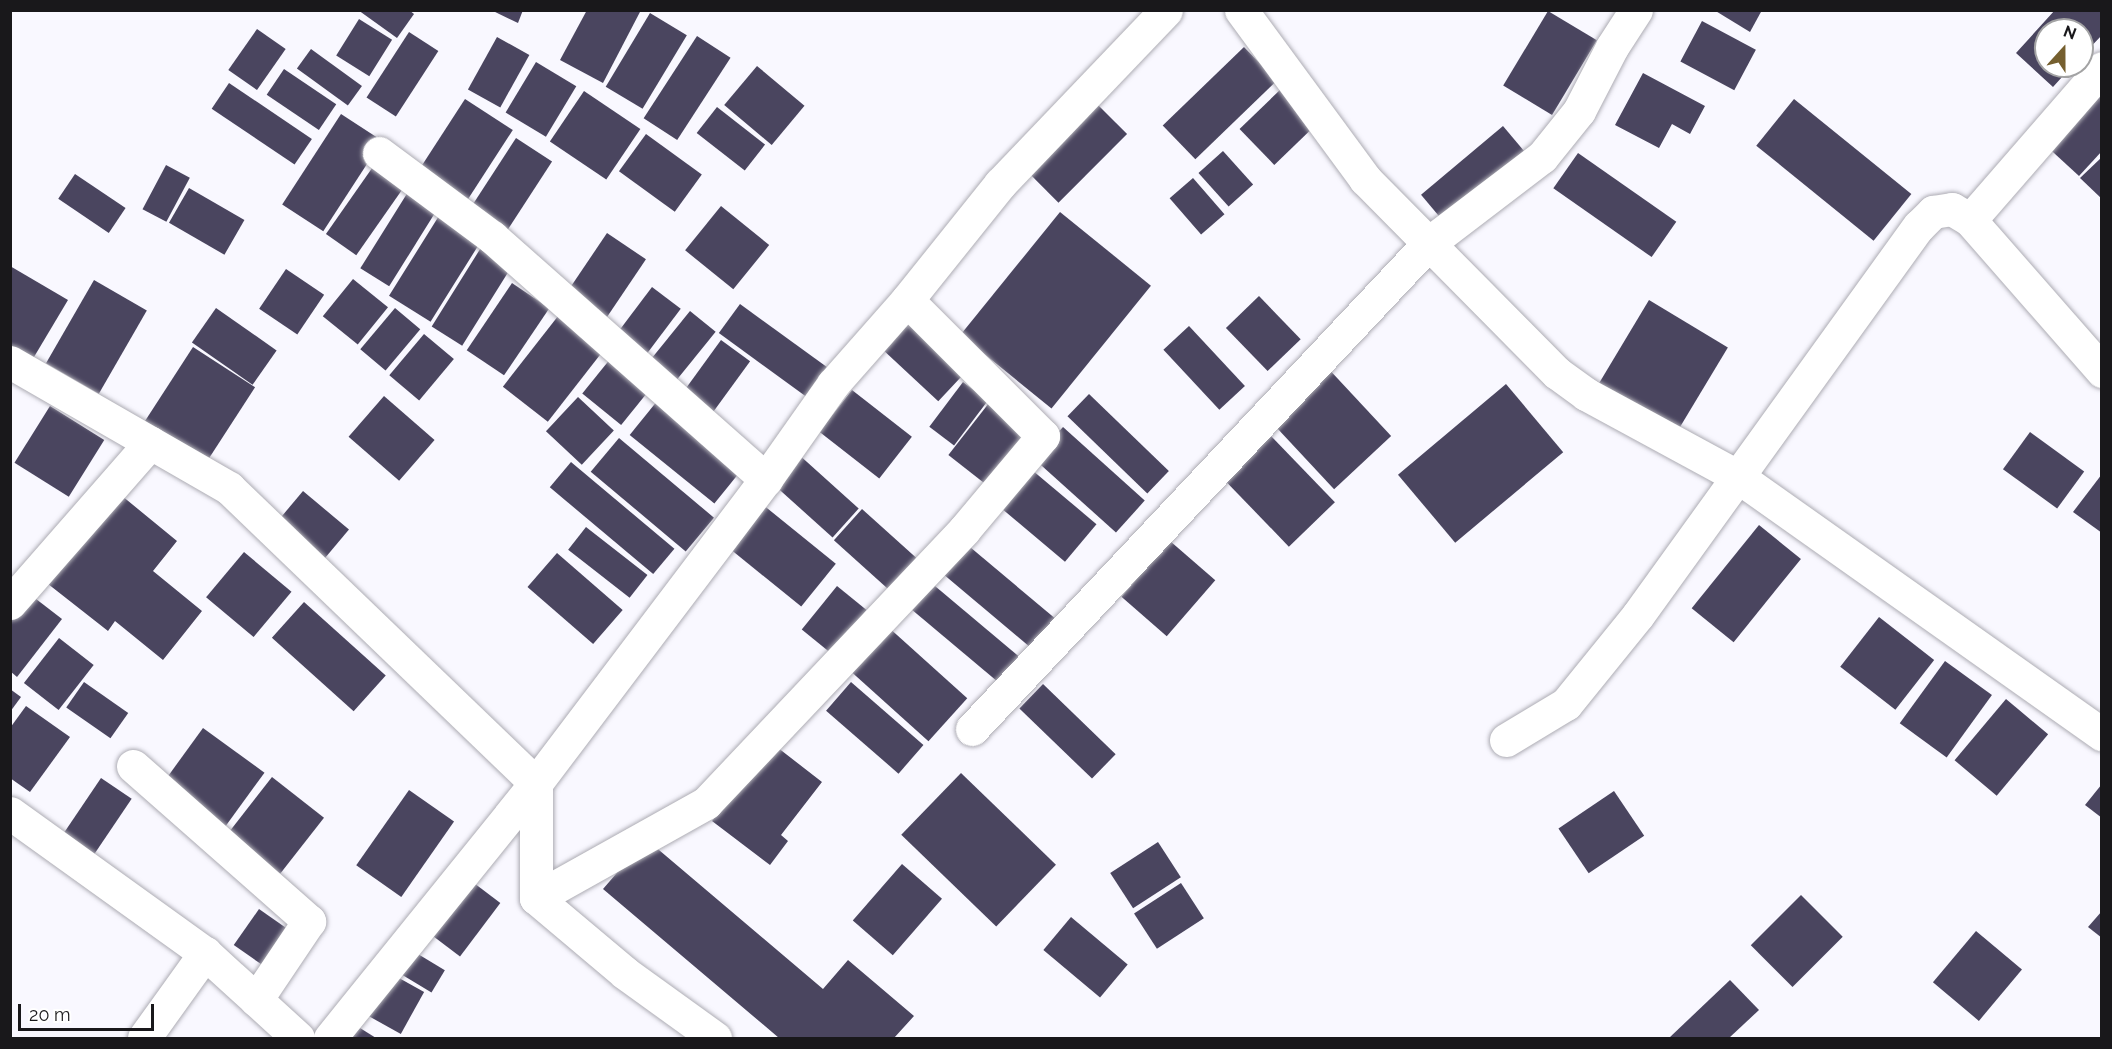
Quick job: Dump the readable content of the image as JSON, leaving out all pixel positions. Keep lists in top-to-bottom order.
{
  "scale_bar": "20 m",
  "north": "top"
}
